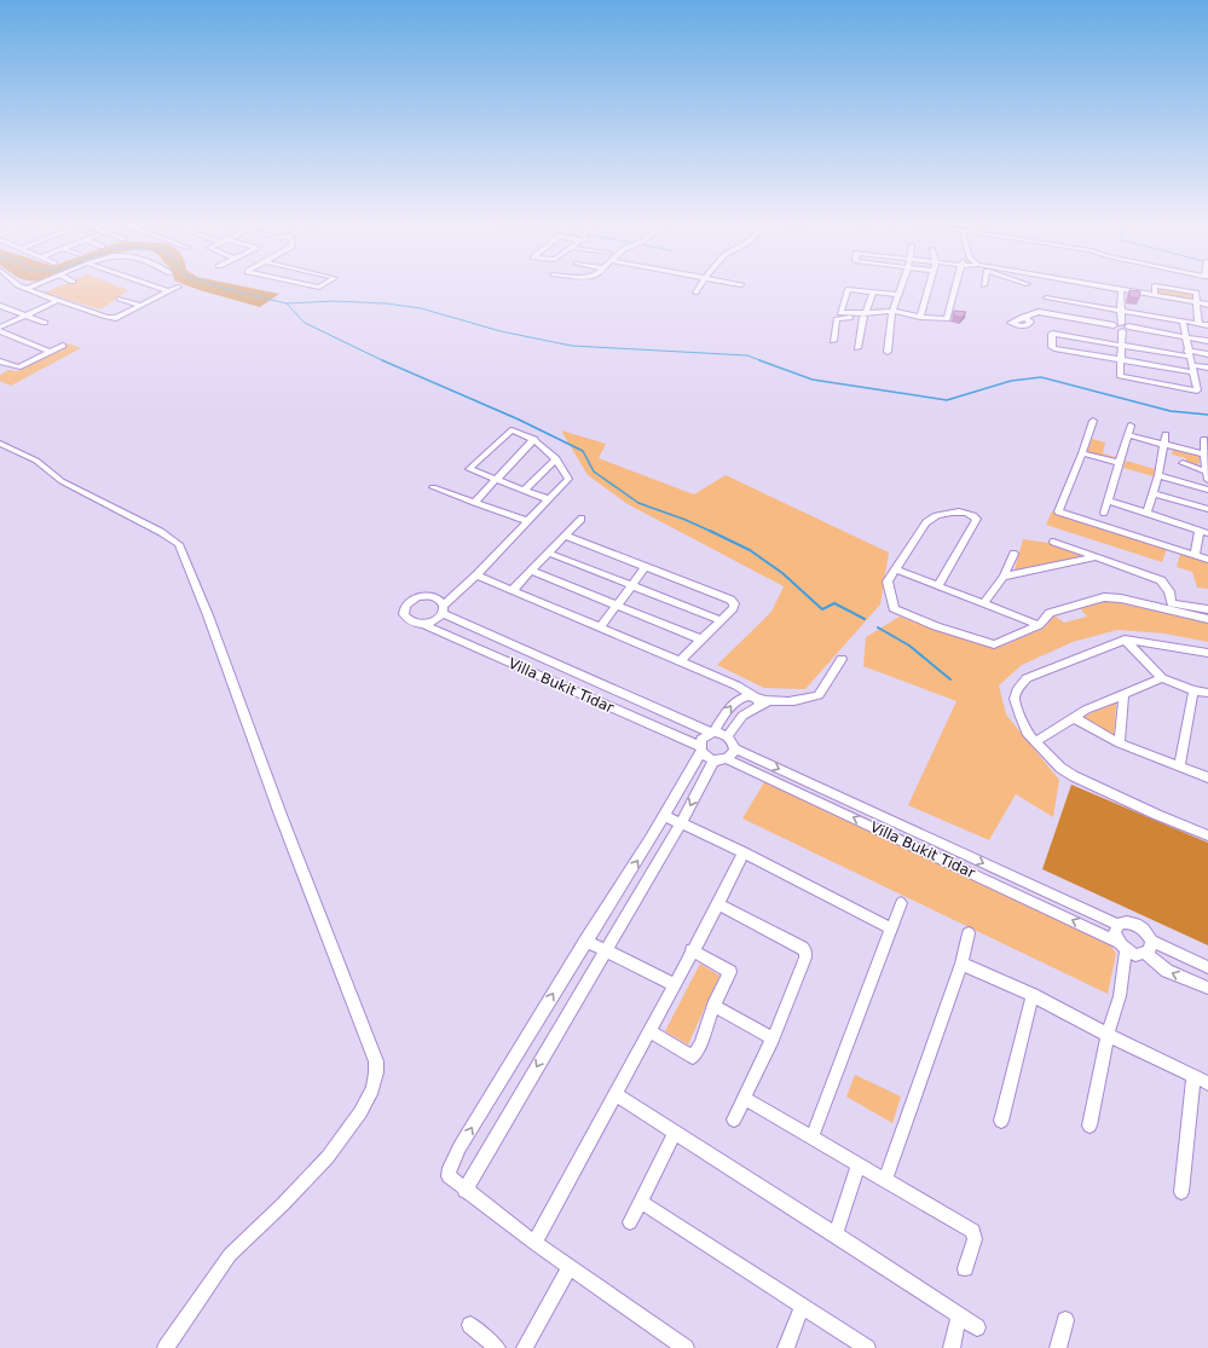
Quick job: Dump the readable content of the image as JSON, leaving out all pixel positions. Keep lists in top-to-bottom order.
{
  "streets": {
    "street": ["Villa Bukit Tidar"]
  }
}
